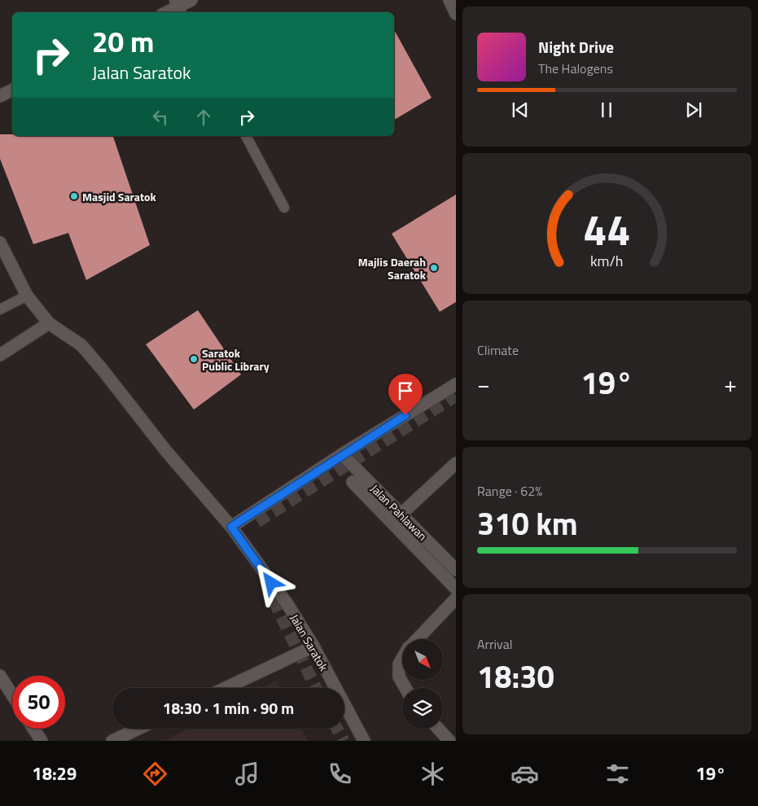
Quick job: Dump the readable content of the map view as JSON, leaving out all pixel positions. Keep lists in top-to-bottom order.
{
  "streets": {
    "street": ["Jalan Pahlawan", "Jalan Saratok"]
  },
  "places": ["Masjid Saratok", "Majlis Daerah Saratok", "Saratok Public Library"],
  "north": "bottom right",
  "page": {
    "turn": ["20 m", "Jalan Saratok"],
    "song": ["Night Drive", "The Halogens"],
    "tile": [
      "Climate",
      ["Range · 62%", "310 km"],
      ["Arrival", "18:30"]
    ],
    "heat": ["−", "19°", "+"],
    "limit": "50",
    "trip": "18:30 · 1 min · 90 m",
    "tabs": ["18:29", "19°"],
    "gauge": ["44", "km/h"]
  }
}
